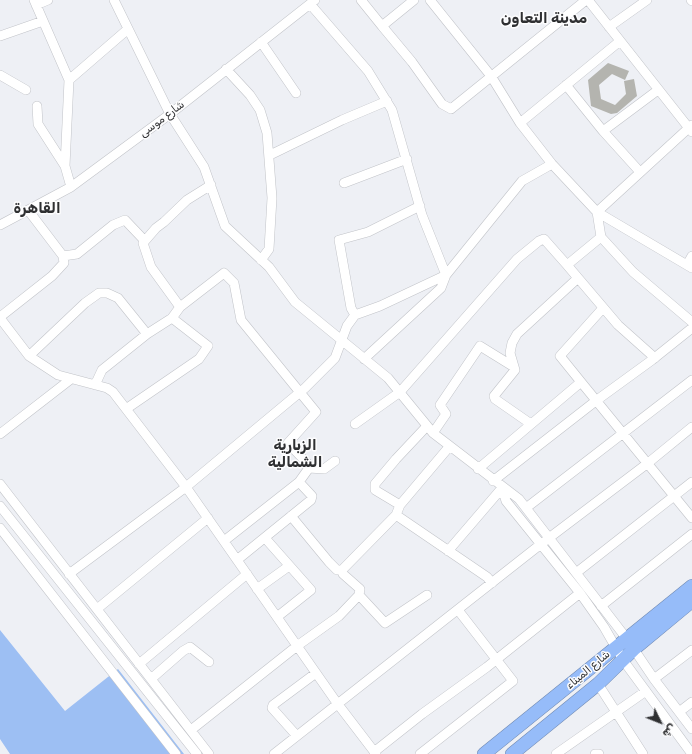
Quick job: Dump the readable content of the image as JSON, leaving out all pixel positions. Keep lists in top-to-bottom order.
{
  "streets": {
    "highway": ["شارع الميناء"],
    "street": ["شارع موسى"]
  },
  "districts": ["مدينة التعاون", "القاهرة", "الزبارية الشمالية"],
  "north": "bottom right"
}
